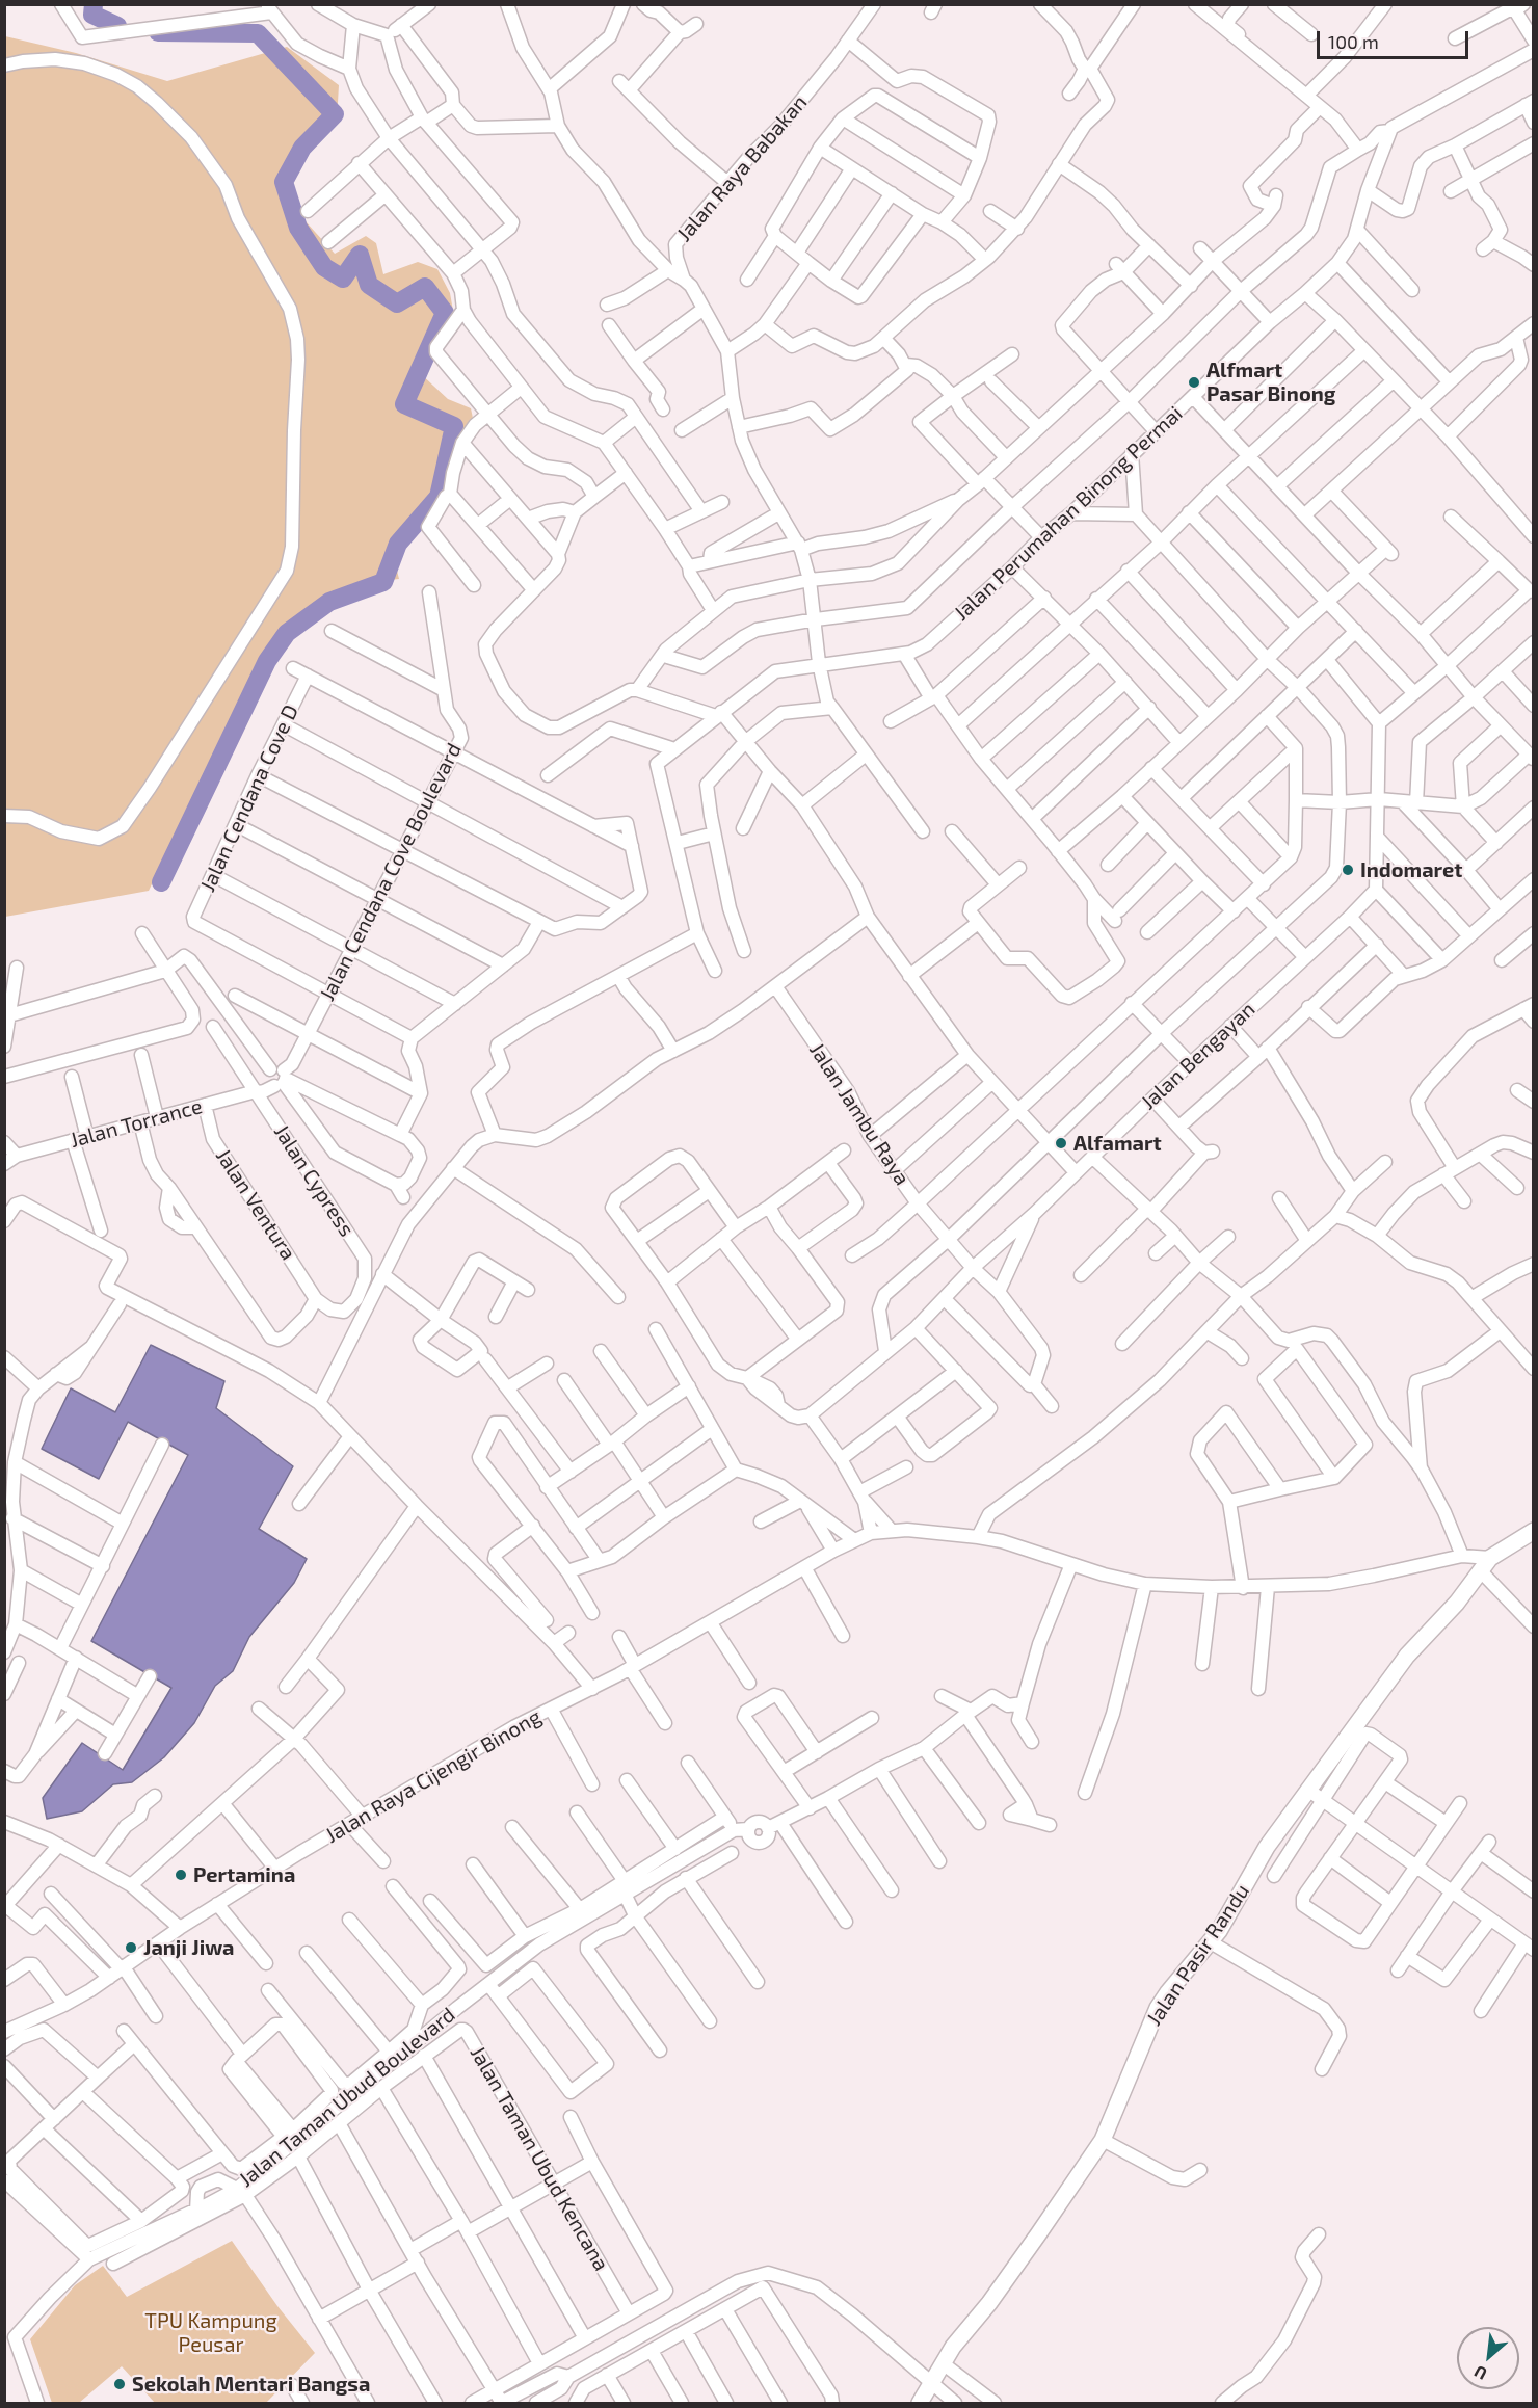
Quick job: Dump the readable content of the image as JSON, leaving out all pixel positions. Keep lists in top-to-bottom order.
{
  "streets": {
    "main road": ["Jalan Pasir Randu"],
    "street": [
      "Jalan Raya Babakan",
      "Jalan Perumahan Binong Permai",
      "Jalan Cendana Cove D",
      "Jalan Cendana Cove Boulevard",
      "Jalan Bengayan",
      "Jalan Jambu Raya",
      "Jalan Torrance",
      "Jalan Cypress",
      "Jalan Ventura",
      "Jalan Raya Cijengir Binong",
      "Jalan Taman Ubud Boulevard",
      "Jalan Taman Ubud Kencana"
    ]
  },
  "crossings": [
    ["Jalan Raya Babakan", "Jalan Perumahan Binong Permai"],
    ["Jalan Cendana Cove D", "Jalan Cendana Cove Boulevard"],
    ["Jalan Cendana Cove Boulevard", "Jalan Torrance"],
    ["Jalan Cendana Cove Boulevard", "Jalan Cypress"],
    ["Jalan Bengayan", "Jalan Jambu Raya"],
    ["Jalan Torrance", "Jalan Cypress"],
    ["Jalan Torrance", "Jalan Ventura"],
    ["Jalan Cypress", "Jalan Ventura"],
    ["Jalan Raya Cijengir Binong", "Jalan Pasir Randu"],
    ["Jalan Taman Ubud Boulevard", "Jalan Taman Ubud Kencana"]
  ],
  "parks": ["TPU Kampung Peusar"],
  "places": [
    "Alfmart Pasar Binong",
    "Indomaret",
    "Alfamart",
    "Pertamina",
    "Janji Jiwa",
    "Sekolah Mentari Bangsa"
  ],
  "scale_bar": "100 m",
  "north": "bottom left"
}
